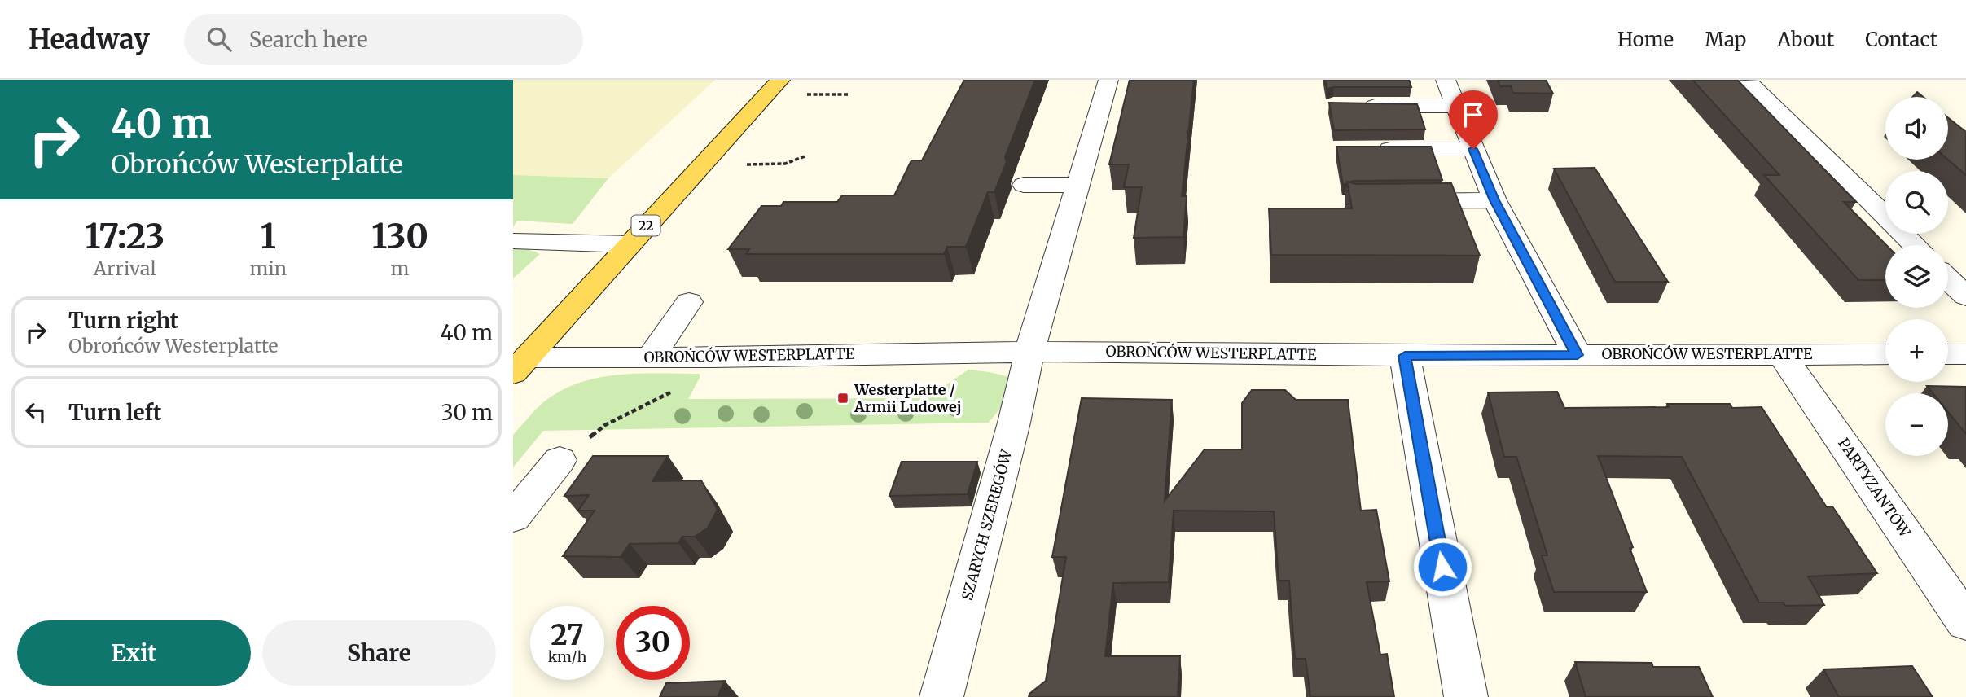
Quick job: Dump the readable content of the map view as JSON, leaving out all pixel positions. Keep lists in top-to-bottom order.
{
  "streets": {
    "main road": ["22"],
    "street": ["OBROŃCÓW WESTERPLATTE", "PARTYZANTÓW", "SZARYCH SZEREGÓW"]
  },
  "crossings": [
    ["22", "OBROŃCÓW WESTERPLATTE"],
    ["OBROŃCÓW WESTERPLATTE", "PARTYZANTÓW"],
    ["OBROŃCÓW WESTERPLATTE", "SZARYCH SZEREGÓW"]
  ],
  "places": {
    "transit": ["Westerplatte / Armii Ludowej"]
  },
  "page": {
    "header": "Headway",
    "search": "Search here",
    "nav": [
      "Home",
      "Map",
      "About",
      "Contact"
    ],
    "turn": ["40 m", "Obrońców Westerplatte"],
    "map_buttons": ["+", "−"],
    "eta": [
      "17:23",
      "Arrival",
      "1",
      "min",
      "130",
      "m"
    ],
    "list": [
      {
        "name": "Turn right",
        "note": "Obrońców Westerplatte",
        "value": "40 m"
      },
      {
        "name": "Turn left",
        "value": "30 m"
      }
    ],
    "speed": "27 km/h",
    "limit": "30",
    "buttons": ["Exit", "Share"]
  }
}
